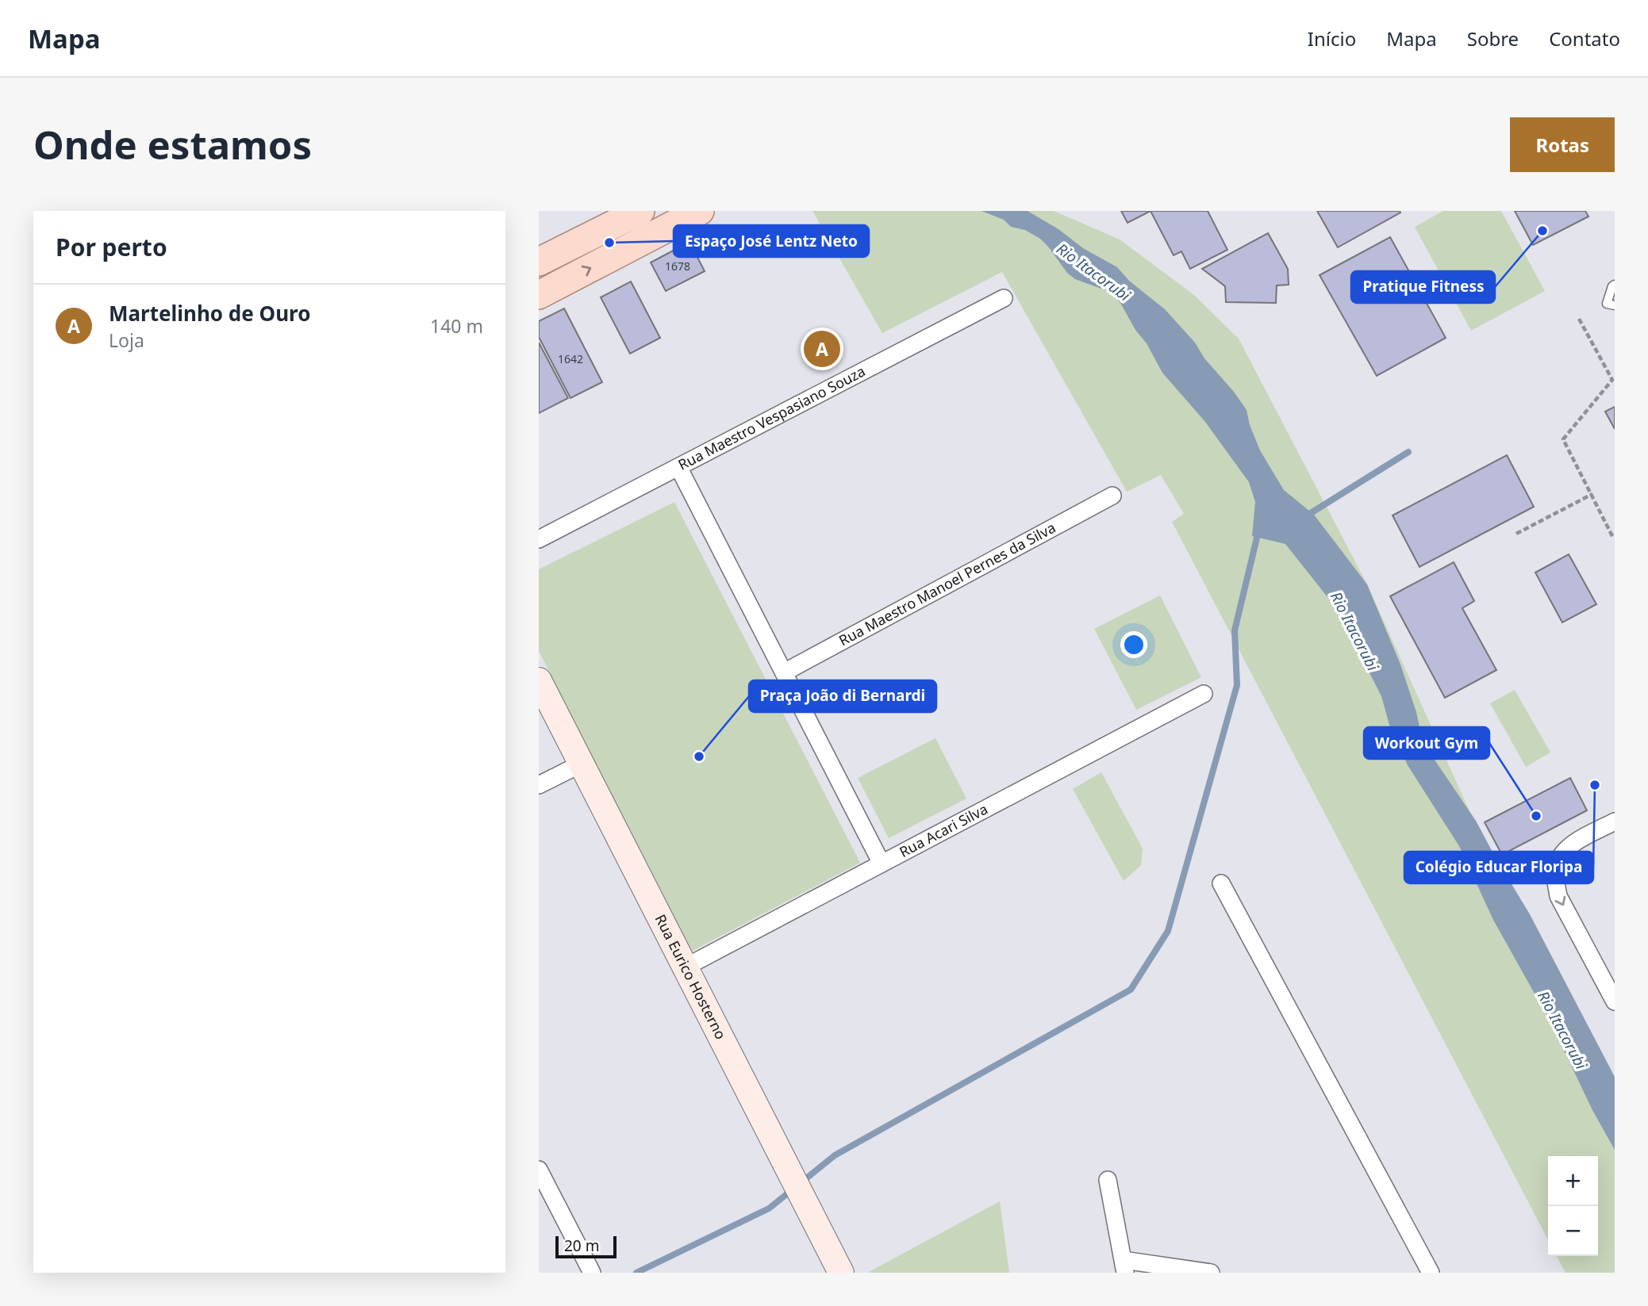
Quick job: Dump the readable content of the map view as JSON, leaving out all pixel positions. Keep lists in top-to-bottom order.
{
  "streets": {
    "street": [
      "Rua Maestro Vespasiano Souza",
      "Rua Maestro Manoel Pernes da Silva",
      "Rua Acari Silva",
      "Rua Eurico Hosterno"
    ]
  },
  "crossings": [
    ["Rua Acari Silva", "Rua Eurico Hosterno"]
  ],
  "water": ["Rio Itacorubi"],
  "places": [
    "Pratique Fitness",
    "Espaço José Lentz Neto",
    "Praça João di Bernardi",
    "Colégio Educar Floripa",
    "Workout Gym"
  ],
  "house_numbers": ["1678", "1642"],
  "scale_bar": "20 m",
  "page": {
    "header": "Mapa",
    "nav": [
      "Início",
      "Mapa",
      "Sobre",
      "Contato"
    ],
    "buttons": "Rotas",
    "title": "Onde estamos",
    "heading": "Por perto",
    "list": [
      {
        "mark": "A",
        "name": "Martelinho de Ouro",
        "note": "Loja",
        "value": "140 m"
      }
    ],
    "pins": "A",
    "map_buttons": ["+", "−"],
    "scale": "20 m"
  }
}
